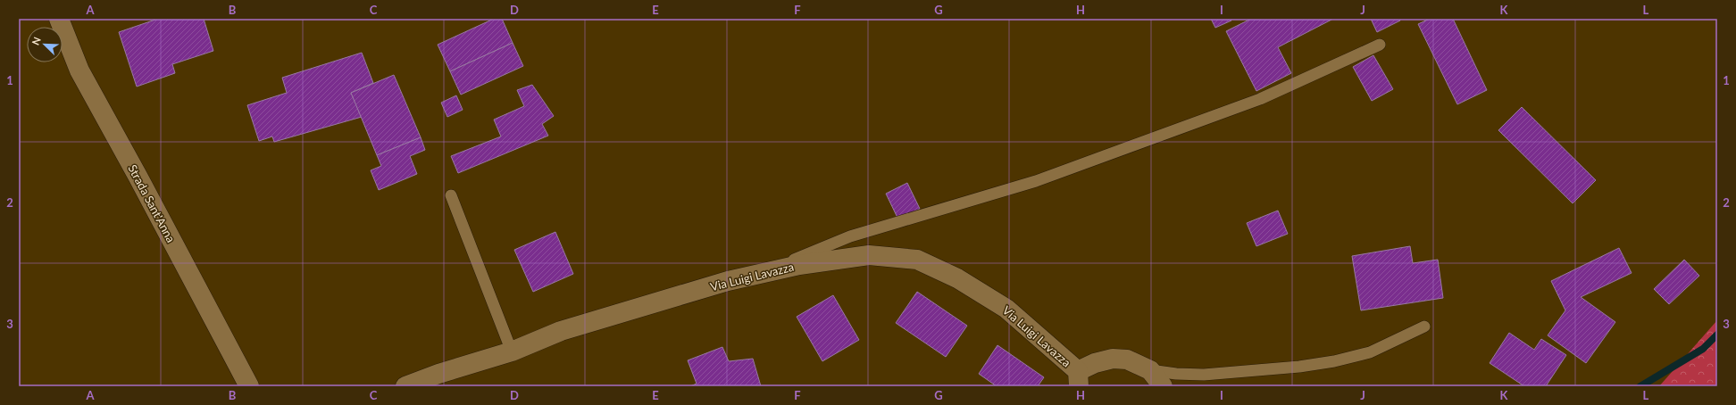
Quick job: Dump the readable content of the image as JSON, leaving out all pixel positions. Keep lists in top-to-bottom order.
{
  "streets": {
    "street": ["Strada Sant'Anna", "Via Luigi Lavazza"]
  },
  "north": "top left",
  "grid": {
    "columns": [
      "A",
      "B",
      "C",
      "D",
      "E",
      "F",
      "G",
      "H",
      "I",
      "J",
      "K",
      "L"
    ],
    "rows": ["1", "2", "3"]
  }
}
